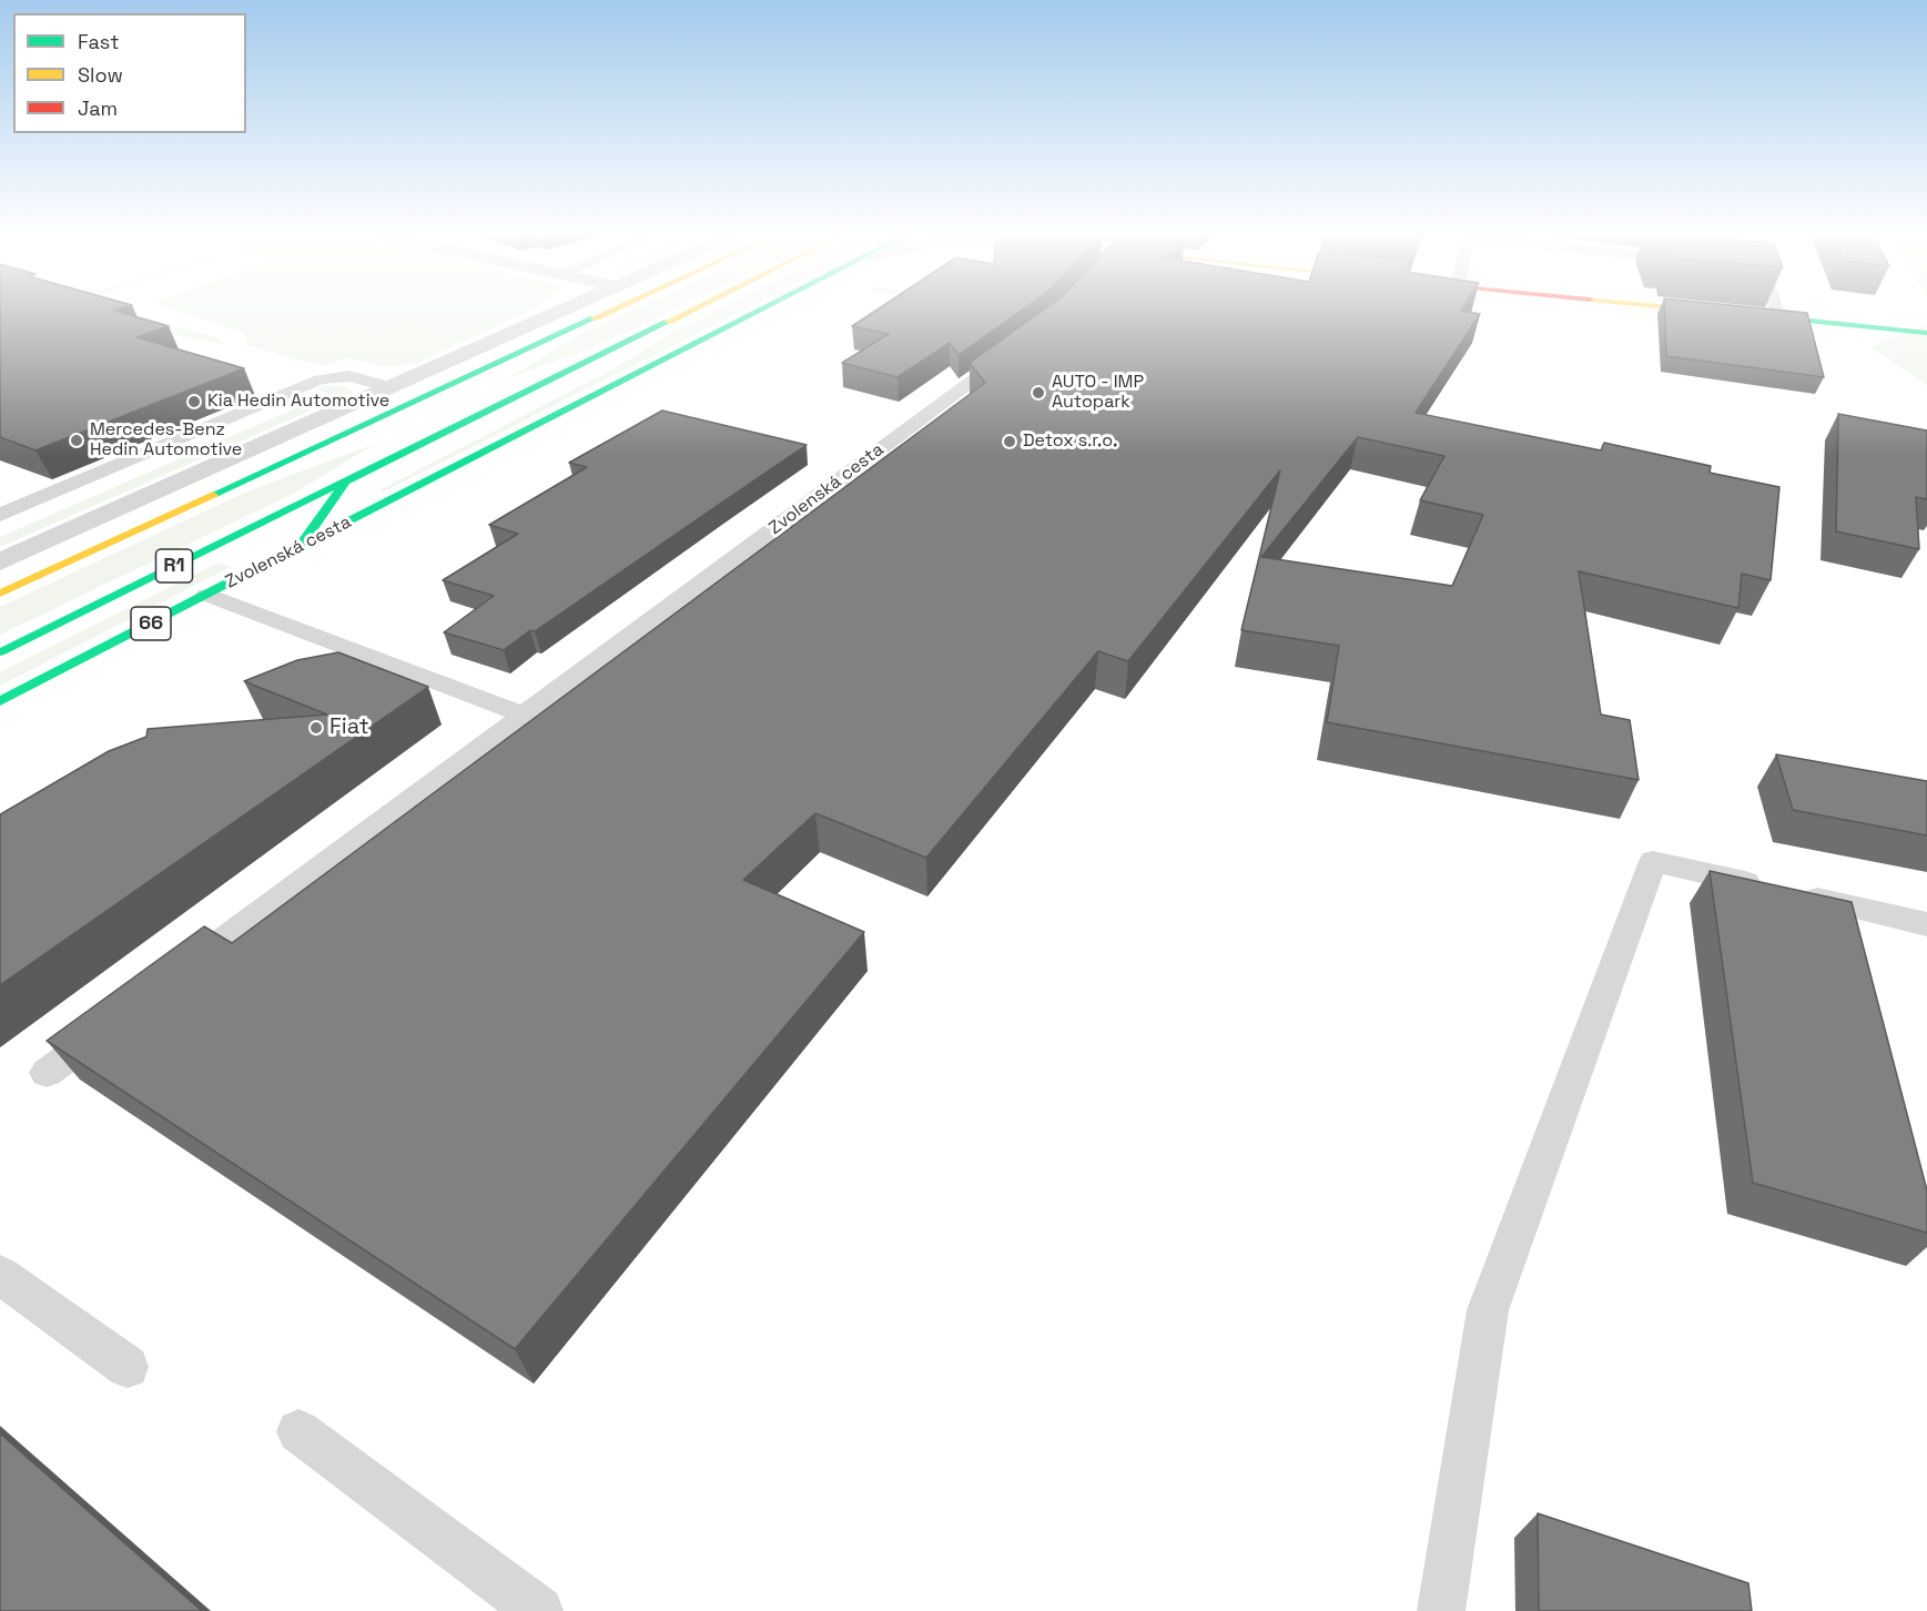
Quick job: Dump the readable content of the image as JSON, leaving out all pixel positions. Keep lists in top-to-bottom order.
{
  "streets": {
    "main road": ["Zvolenská cesta", "R1", "66"]
  },
  "places": [
    "AUTO - IMP Autopark",
    "Kia Hedin Automotive",
    "Mercedes-Benz Hedin Automotive",
    "Detox s.r.o.",
    "Fiat"
  ],
  "legend": ["Fast", "Slow", "Jam"]
}
